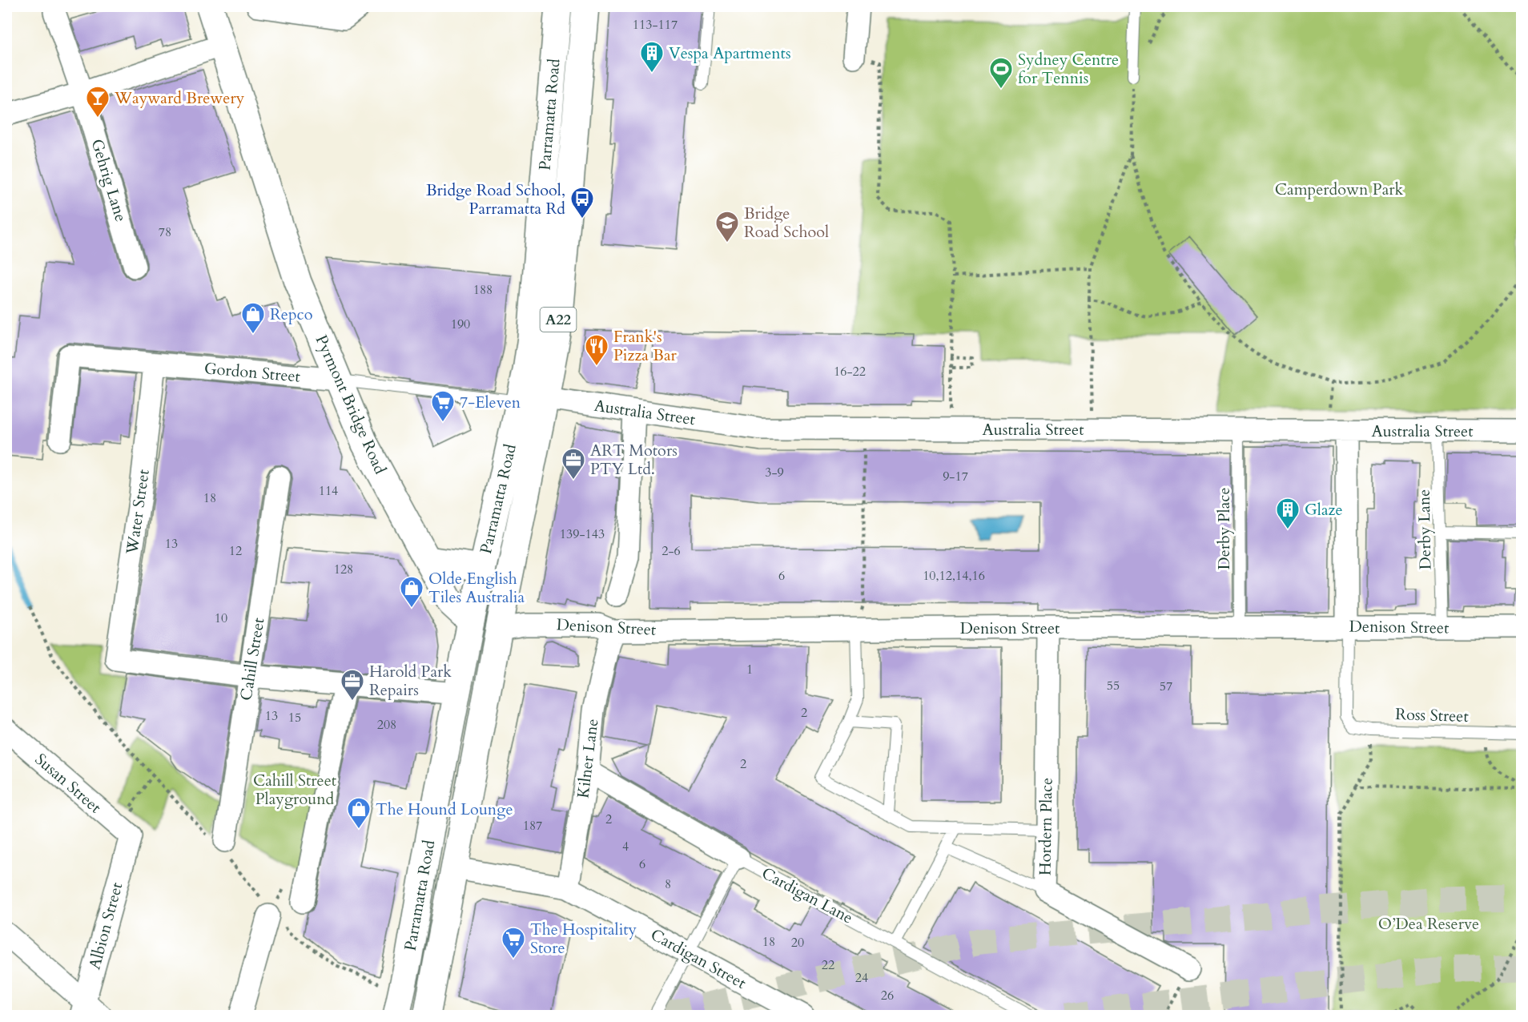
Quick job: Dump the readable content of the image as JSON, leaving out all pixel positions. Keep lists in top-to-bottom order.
{
  "streets": {
    "main road": ["Parramatta Road", "A22", "Pyrmont Bridge Road"],
    "street": [
      "Gehrig Lane",
      "Gordon Street",
      "Australia Street",
      "Water Street",
      "Denison Street",
      "Cahill Street",
      "Kilner Lane",
      "Susan Street",
      "Hordern Place",
      "Cardigan Lane",
      "Albion Street",
      "Cardigan Street"
    ],
    "lane": ["Derby Place", "Derby Lane", "Ross Street"]
  },
  "crossings": [
    ["Parramatta Road", "Gordon Street"],
    ["Parramatta Road", "Pyrmont Bridge Road"],
    ["Parramatta Road", "Australia Street"],
    ["Parramatta Road", "Denison Street"],
    ["Parramatta Road", "Cardigan Street"],
    ["Gordon Street", "Pyrmont Bridge Road"],
    ["Gordon Street", "Water Street"],
    ["Australia Street", "Derby Place"],
    ["Australia Street", "Derby Lane"],
    ["Water Street", "Cahill Street"],
    ["Derby Place", "Denison Street"],
    ["Derby Lane", "Denison Street"],
    ["Denison Street", "Ross Street"],
    ["Denison Street", "Kilner Lane"],
    ["Denison Street", "Hordern Place"],
    ["Kilner Lane", "Cardigan Lane"],
    ["Kilner Lane", "Cardigan Street"],
    ["Susan Street", "Albion Street"]
  ],
  "parks": ["Camperdown Park", "Cahill Street Playground", "O’Dea Reserve"],
  "places": {
    "building": ["Vespa Apartments", "Glaze"],
    "sports": ["Sydney Centre for Tennis"],
    "bar": ["Wayward Brewery"],
    "bus stop": ["Bridge Road School, Parramatta Rd"],
    "school or university": ["Bridge Road School"],
    "shop": ["Repco", "Olde English Tiles Australia", "The Hound Lounge"],
    "restaurant": ["Frank's Pizza Bar"],
    "supermarket": ["7-Eleven", "The Hospitality Store"],
    "office": ["ART Motors PTY Ltd.", "Harold Park Repairs"]
  },
  "house_numbers": [
    "113-117",
    "78",
    "188",
    "190",
    "16-22",
    "3-9",
    "9-17",
    "114",
    "18",
    "139-143",
    "13",
    "12",
    "2-6",
    "128",
    "6",
    "10,12,14,16",
    "10",
    "1",
    "55",
    "57",
    "2",
    "13",
    "15",
    "208",
    "2",
    "2",
    "187",
    "4",
    "6",
    "8",
    "18",
    "20",
    "22",
    "24",
    "26"
  ]
}
